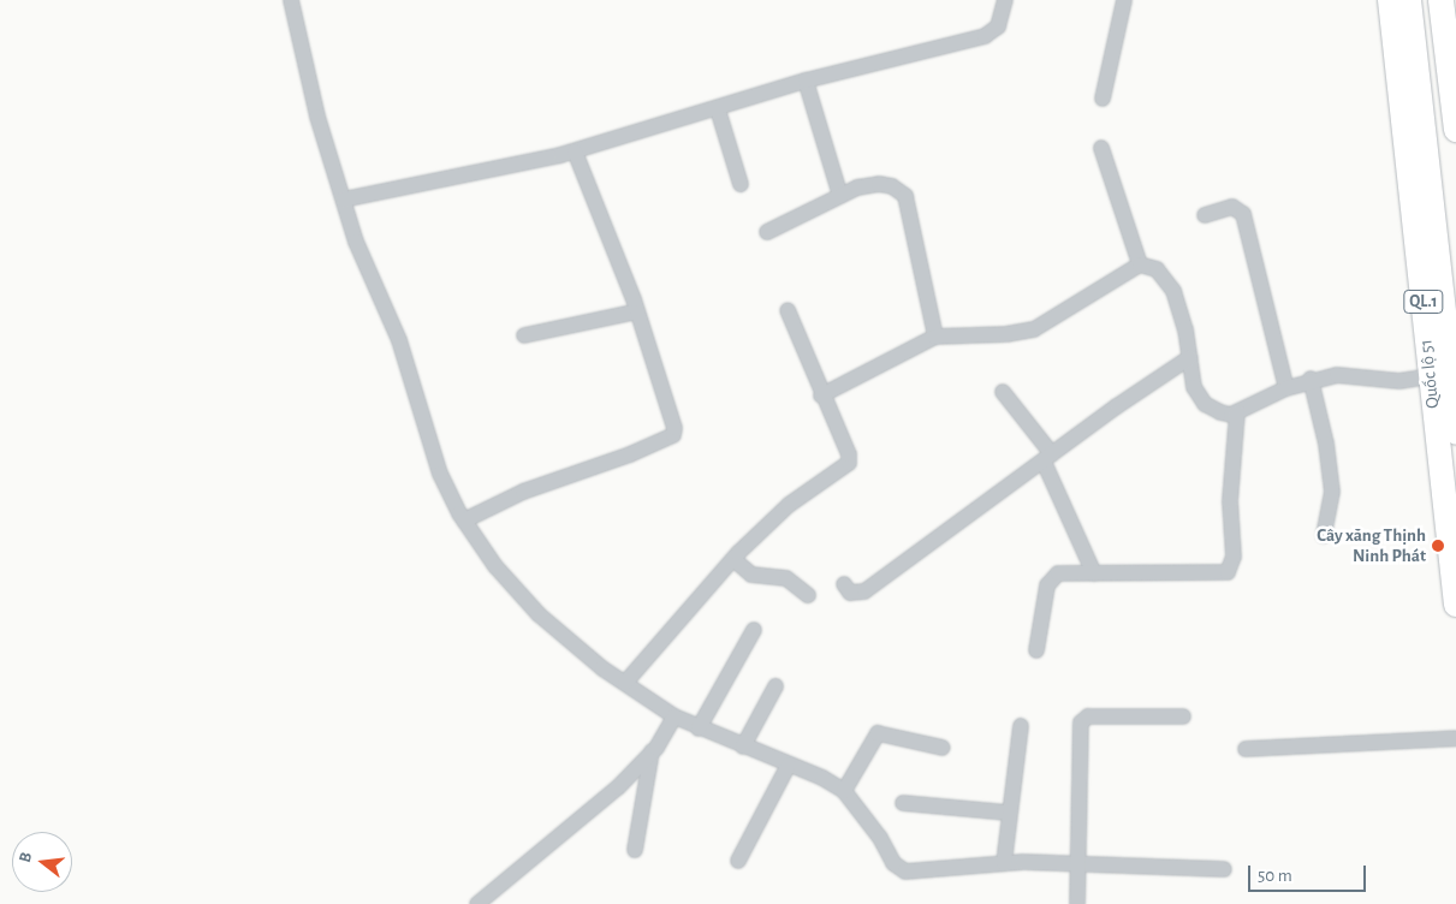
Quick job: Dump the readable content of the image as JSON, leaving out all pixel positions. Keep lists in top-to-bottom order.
{
  "streets": {
    "highway": ["QL.1", "Quốc lộ 51"]
  },
  "places": ["Cây xăng Thịnh Ninh Phát"],
  "scale_bar": "50 m",
  "north": "left"
}
